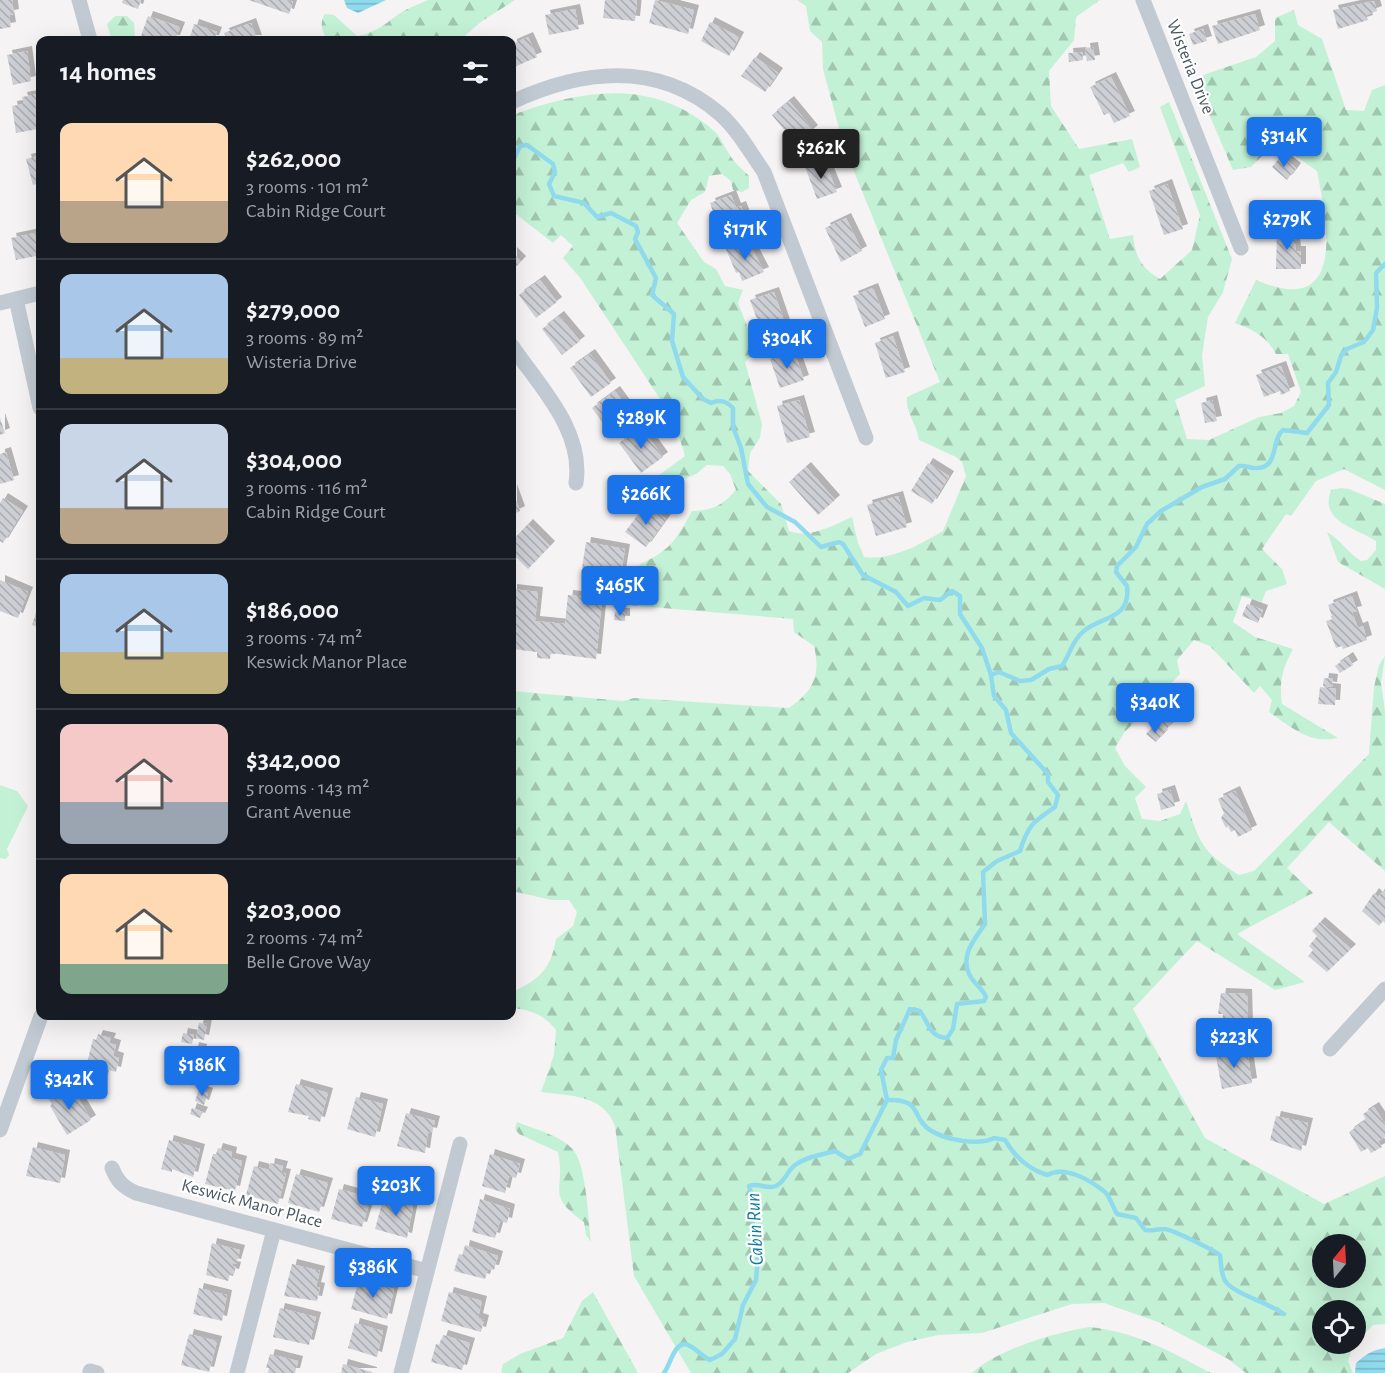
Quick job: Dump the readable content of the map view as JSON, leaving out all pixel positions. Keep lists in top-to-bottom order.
{
  "streets": {
    "street": ["Wisteria Drive", "Keswick Manor Place"]
  },
  "water": ["Cabin Run"],
  "north": "top",
  "page": {
    "heading": "14 homes",
    "list": [
      {
        "name": "$262,000",
        "note": "3 rooms · 101 m² · Cabin Ridge Court"
      },
      {
        "name": "$279,000",
        "note": "3 rooms · 89 m² · Wisteria Drive"
      },
      {
        "name": "$304,000",
        "note": "3 rooms · 116 m² · Cabin Ridge Court"
      },
      {
        "name": "$186,000",
        "note": "3 rooms · 74 m² · Keswick Manor Place"
      },
      {
        "name": "$342,000",
        "note": "5 rooms · 143 m² · Grant Avenue"
      },
      {
        "name": "$203,000",
        "note": "2 rooms · 74 m² · Belle Grove Way"
      }
    ],
    "price": [
      "$314K",
      "$262K",
      "$279K",
      "$171K",
      "$304K",
      "$289K",
      "$266K",
      "$465K",
      "$340K",
      "$223K",
      "$186K",
      "$342K",
      "$203K",
      "$386K"
    ]
  }
}
